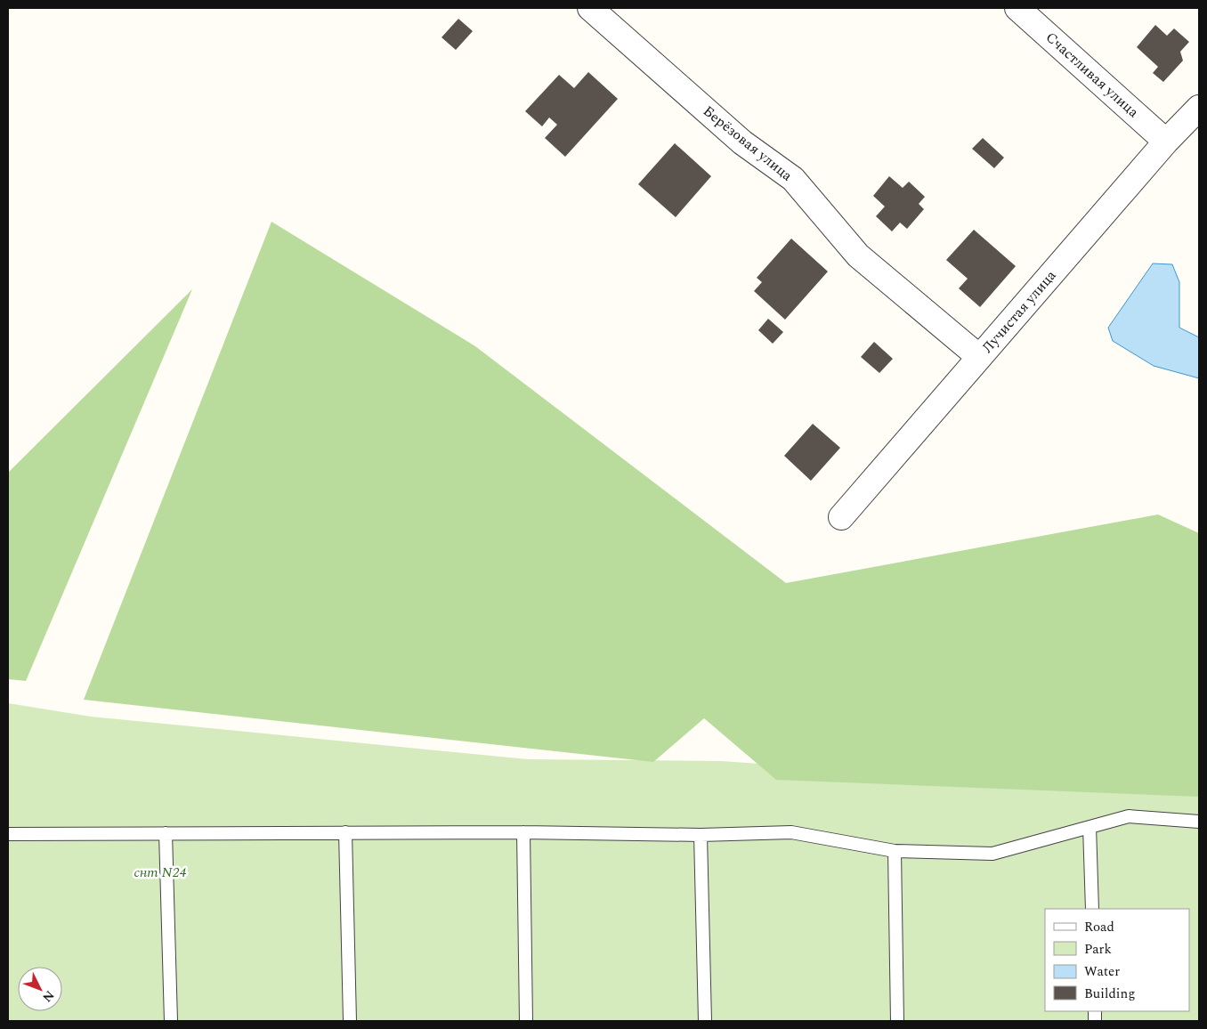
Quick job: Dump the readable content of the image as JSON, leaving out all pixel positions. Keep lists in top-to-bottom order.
{
  "streets": {
    "street": ["Счастливая улица", "Берёзовая улица", "Лучистая улица"]
  },
  "crossings": [
    ["Счастливая улица", "Лучистая улица"],
    ["Берёзовая улица", "Лучистая улица"]
  ],
  "parks": ["снт N24"],
  "legend": [
    "Road",
    "Park",
    "Water",
    "Building"
  ],
  "north": "bottom right"
}
